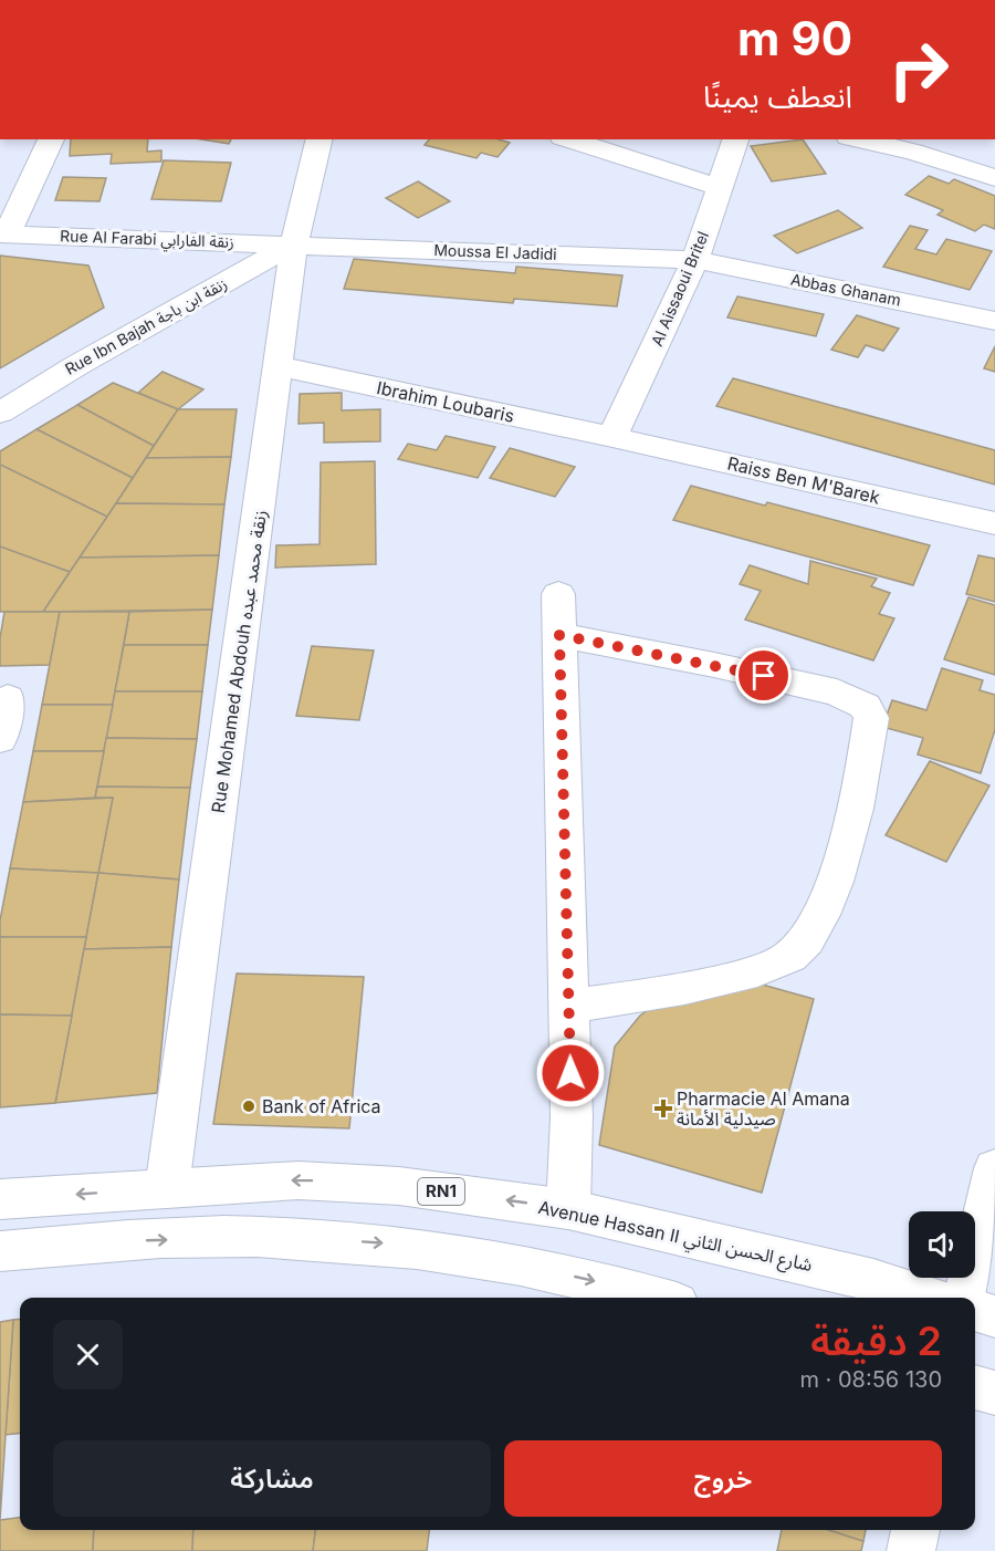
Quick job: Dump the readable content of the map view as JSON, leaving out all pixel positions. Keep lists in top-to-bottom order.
{
  "streets": {
    "street": [
      "Rue Al Farabi زنقة الفارابي",
      "Moussa El Jadidi",
      "Al Aissaoui Britel",
      "Abbas Ghanam",
      "Rue Ibn Bajah زنقة ابن باجة",
      "Ibrahim Loubaris",
      "Raiss Ben M'Barek",
      "Rue Mohamed Abdouh زنقة محمد عبده",
      "RN1",
      "Avenue Hassan II شارع الحسن الثاني"
    ]
  },
  "crossings": [
    ["Rue Al Farabi زنقة الفارابي", "Moussa El Jadidi"],
    ["Rue Al Farabi زنقة الفارابي", "Rue Ibn Bajah زنقة ابن باجة"],
    ["Rue Al Farabi زنقة الفارابي", "Rue Mohamed Abdouh زنقة محمد عبده"],
    ["Moussa El Jadidi", "Al Aissaoui Britel"],
    ["Moussa El Jadidi", "Abbas Ghanam"],
    ["Moussa El Jadidi", "Rue Ibn Bajah زنقة ابن باجة"],
    ["Moussa El Jadidi", "Rue Mohamed Abdouh زنقة محمد عبده"],
    ["Al Aissaoui Britel", "Abbas Ghanam"],
    ["Al Aissaoui Britel", "Ibrahim Loubaris"],
    ["Al Aissaoui Britel", "Raiss Ben M'Barek"],
    ["Rue Ibn Bajah زنقة ابن باجة", "Rue Mohamed Abdouh زنقة محمد عبده"],
    ["Ibrahim Loubaris", "Raiss Ben M'Barek"],
    ["Ibrahim Loubaris", "Rue Mohamed Abdouh زنقة محمد عبده"],
    ["Rue Mohamed Abdouh زنقة محمد عبده", "Avenue Hassan II شارع الحسن الثاني"]
  ],
  "places": {
    "other": ["Bank of Africa"],
    "health": ["Pharmacie Al Amana صيدلية الأمانة"]
  },
  "page": {
    "turn": ["90 m", "انعطف يمينًا"],
    "heading": ["2 دقيقة", "130 m · 08:56"],
    "buttons": ["خروج", "مشاركة"]
  }
}
